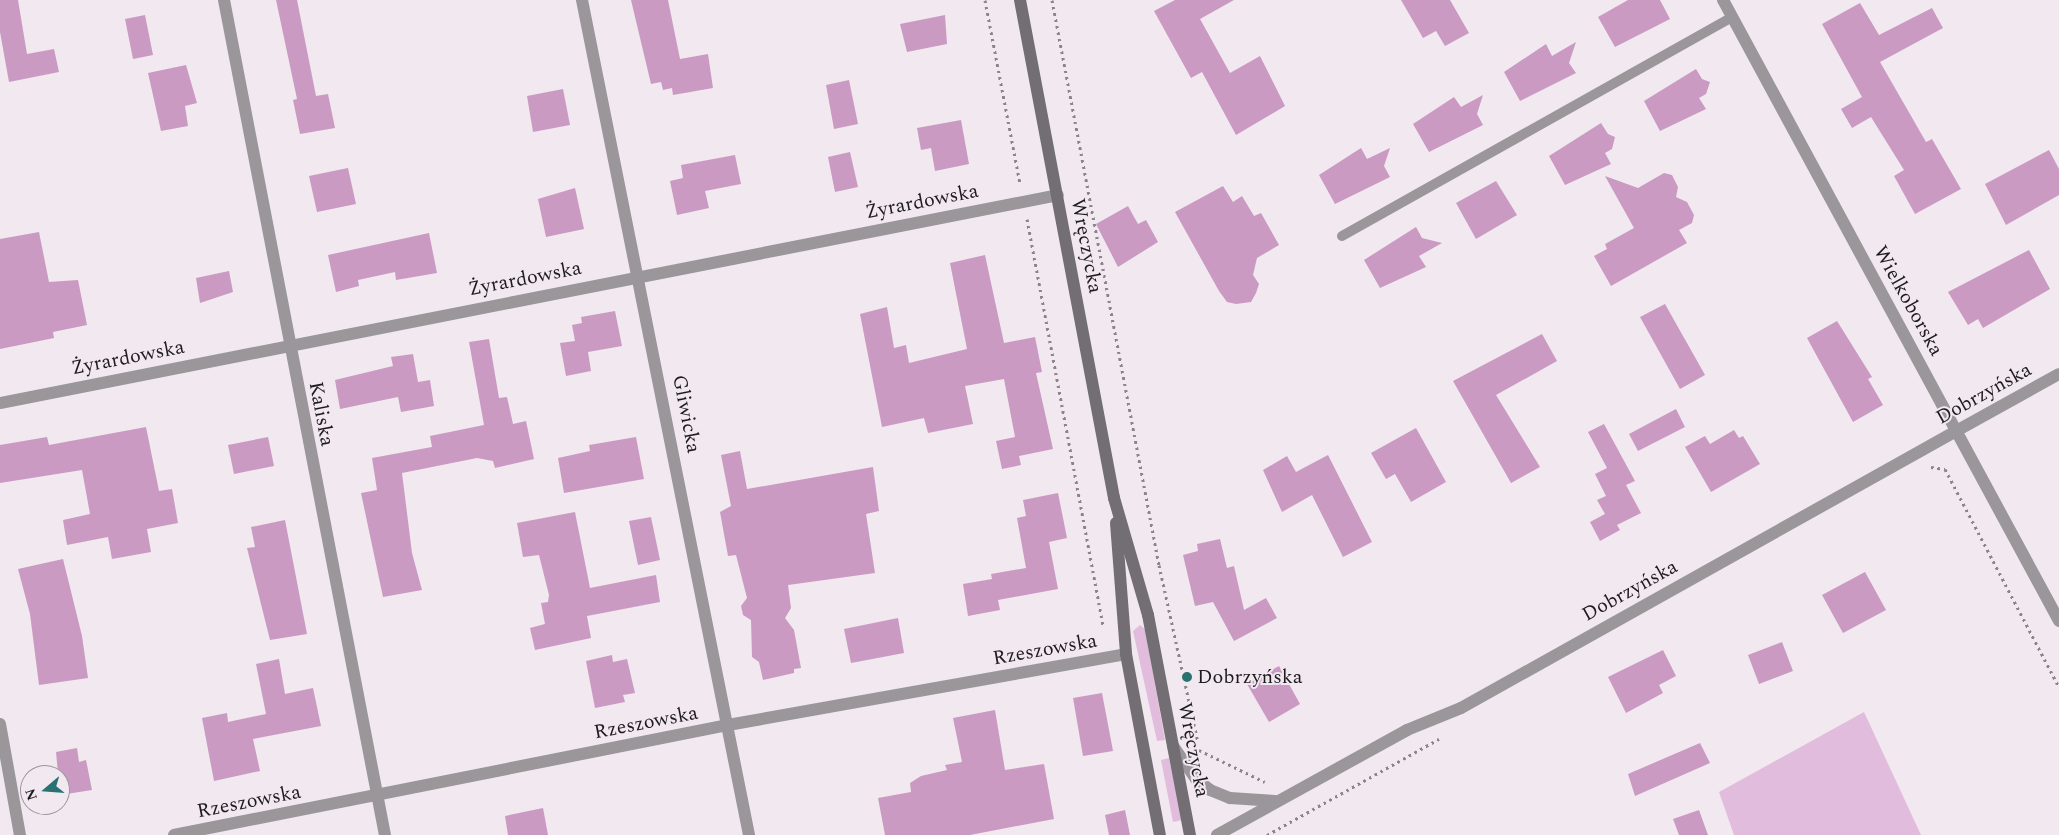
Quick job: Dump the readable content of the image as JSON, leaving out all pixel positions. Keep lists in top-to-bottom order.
{
  "streets": {
    "main road": ["Wręczycka"],
    "street": [
      "Żyrardowska",
      "Wielkoborska",
      "Dobrzyńska",
      "Kaliska",
      "Gliwicka",
      "Rzeszowska"
    ]
  },
  "crossings": [
    ["Żyrardowska", "Wręczycka"],
    ["Żyrardowska", "Kaliska"],
    ["Żyrardowska", "Gliwicka"],
    ["Wręczycka", "Rzeszowska"],
    ["Wielkoborska", "Dobrzyńska"],
    ["Kaliska", "Rzeszowska"],
    ["Gliwicka", "Rzeszowska"]
  ],
  "places": ["Dobrzyńska"],
  "north": "left"
}
